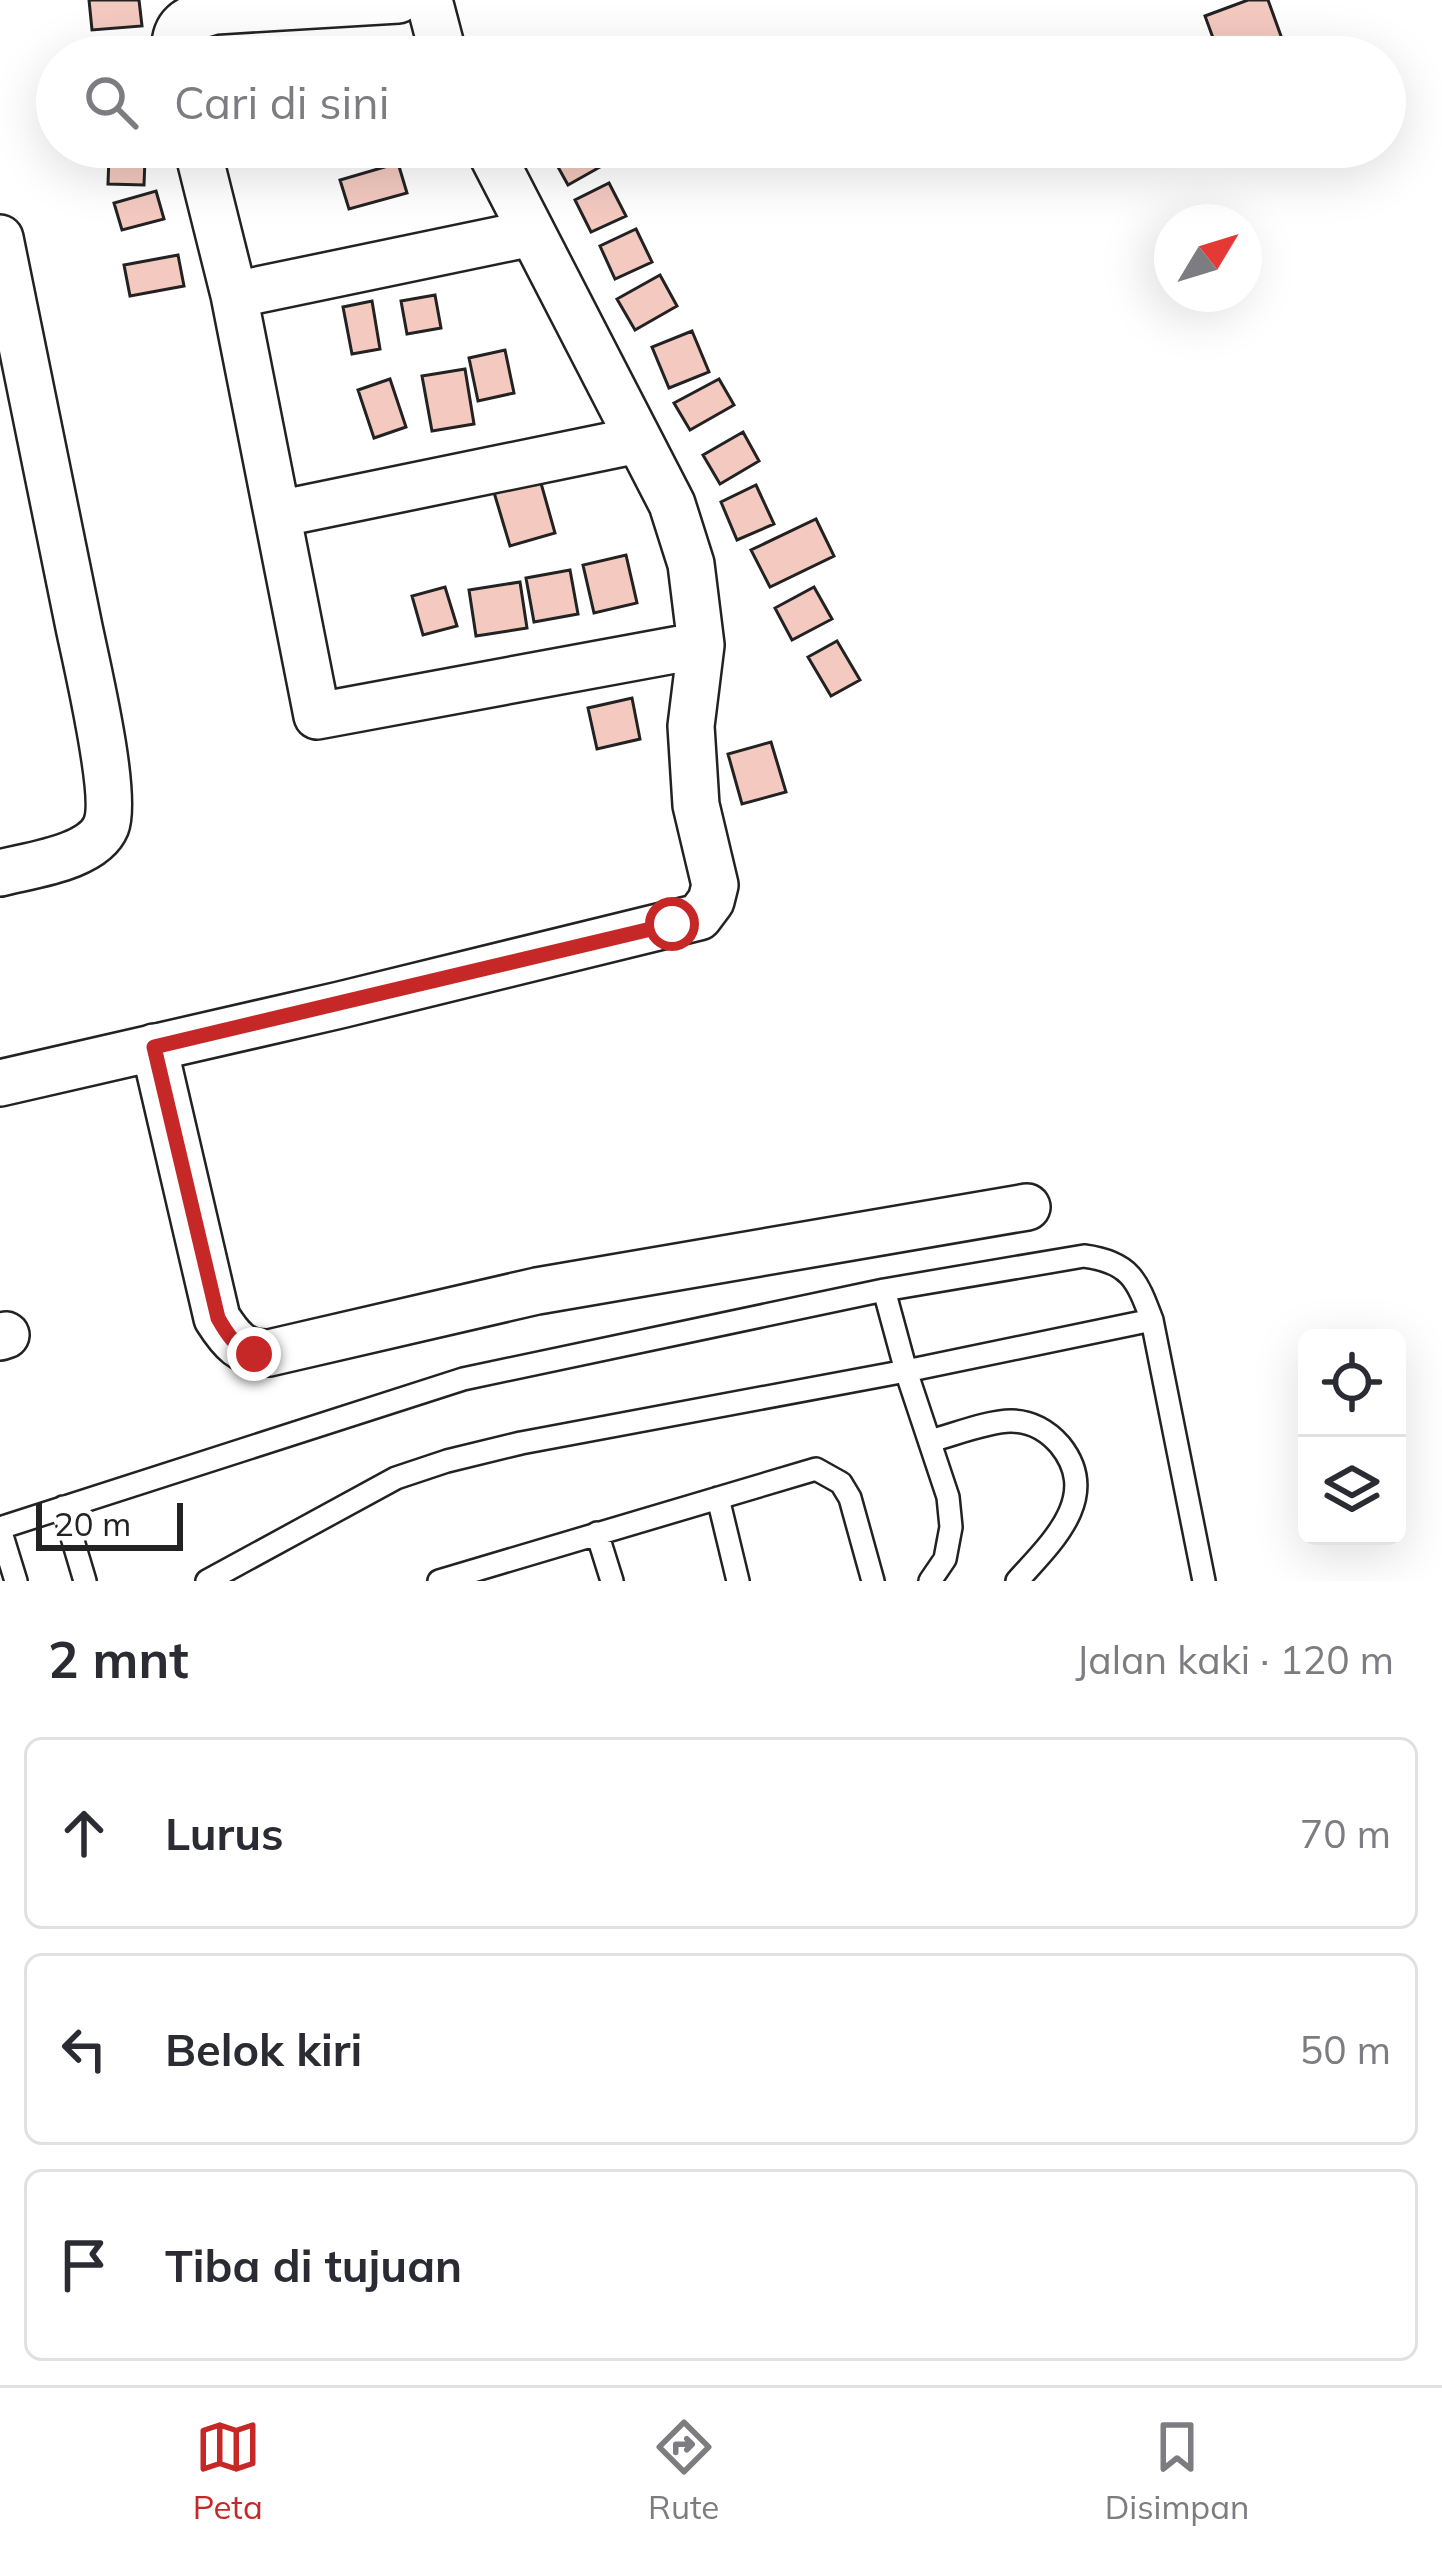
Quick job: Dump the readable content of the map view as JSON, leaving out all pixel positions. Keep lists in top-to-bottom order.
{
  "scale_bar": "20 m",
  "north": "top right",
  "page": {
    "search": "Cari di sini",
    "scale": "20 m",
    "heading": ["2 mnt", "Jalan kaki · 120 m"],
    "list": [
      ["Lurus", "70 m"],
      ["Belok kiri", "50 m"],
      "Tiba di tujuan"
    ],
    "nav": ["Peta", "Rute", "Disimpan"]
  }
}
